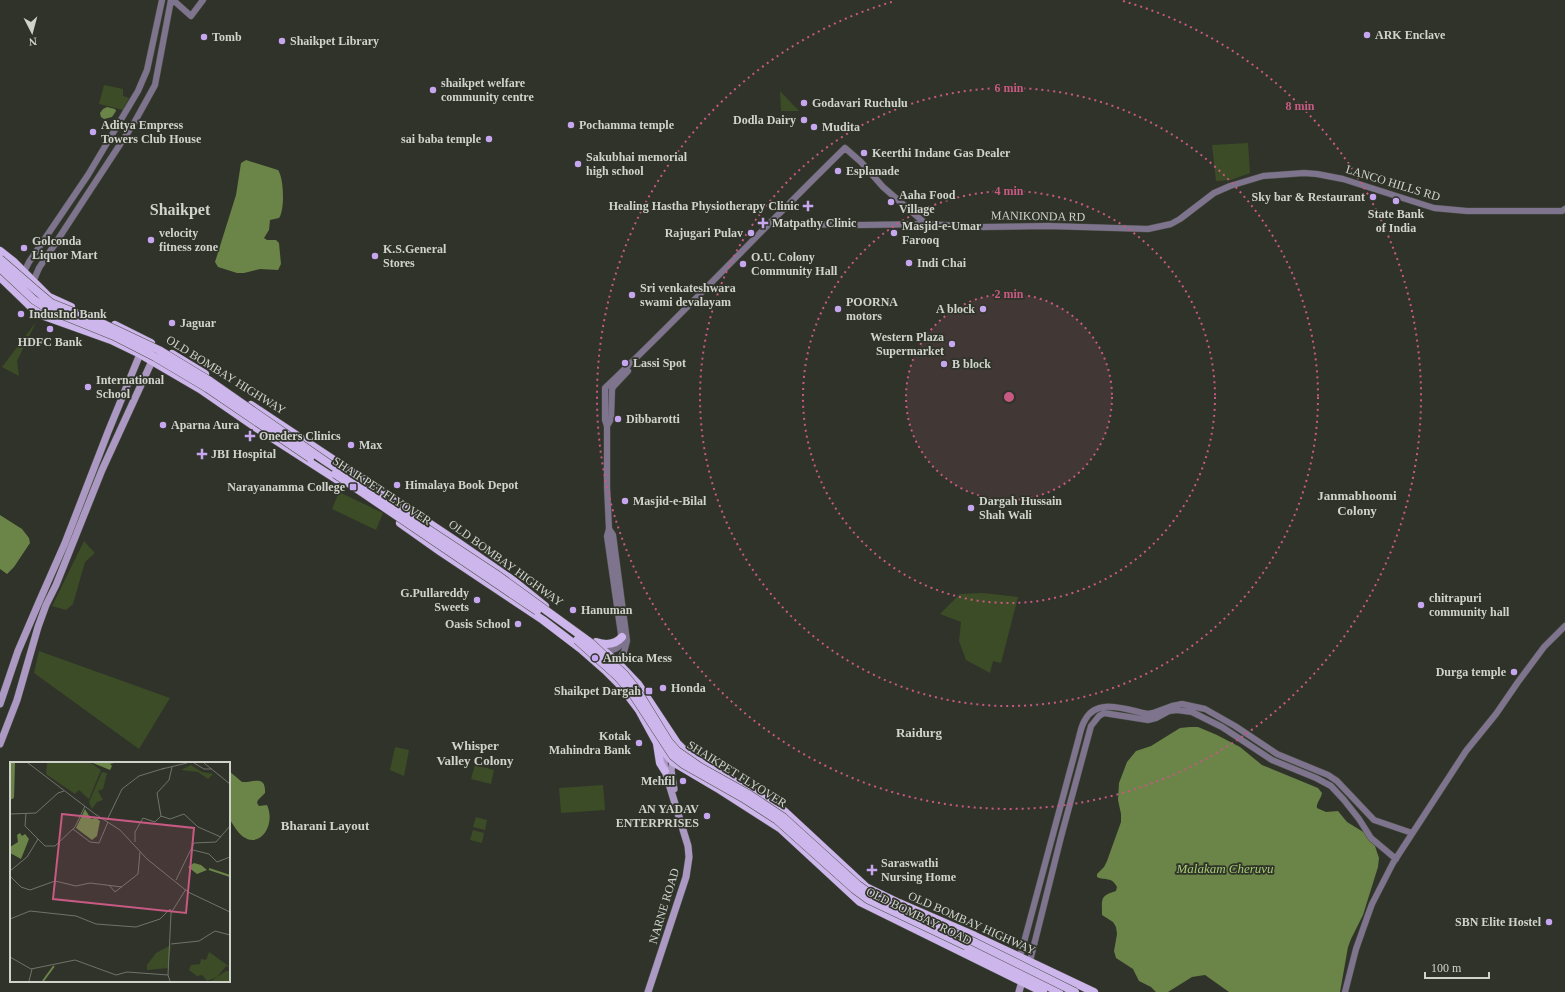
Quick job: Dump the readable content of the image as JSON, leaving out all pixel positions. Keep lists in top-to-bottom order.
{
  "streets": {
    "main road": [
      "OLD BOMBAY HIGHWAY",
      "SHAIKPET FLYOVER",
      "NARNE ROAD",
      "OLD BOMBAY ROAD"
    ],
    "street": ["LANCO HILLS RD", "MANIKONDA RD"]
  },
  "crossings": [
    ["LANCO HILLS RD", "MANIKONDA RD"],
    ["OLD BOMBAY HIGHWAY", "OLD BOMBAY ROAD"],
    ["NARNE ROAD", "OLD BOMBAY ROAD"]
  ],
  "districts": [
    "Shaikpet",
    "Janmabhoomi Colony",
    "Raidurg",
    "Whisper Valley Colony",
    "Bharani Layout"
  ],
  "water": ["Malakam Cheruvu"],
  "places": {
    "other": [
      "ARK Enclave",
      "Tomb",
      "Shaikpet Library",
      "shaikpet welfare community centre",
      "Godavari Ruchulu",
      "Dodla Dairy",
      "Pochamma temple",
      "Mudita",
      "Aditya Empress Towers Club House",
      "sai baba temple",
      "Keerthi Indane Gas Dealer",
      "Sakubhai memorial high school",
      "Esplanade",
      "Sky bar & Restaurant",
      "State Bank of India",
      "Aaha Food Village",
      "Rajugari Pulav",
      "Masjid-e-Umar Farooq",
      "velocity fitness zone",
      "Golconda Liquor Mart",
      "K.S.General Stores",
      "Indi Chai",
      "O.U. Colony Community Hall",
      "Sri venkateshwara swami devalayam",
      "POORNA motors",
      "A block",
      "IndusInd Bank",
      "Jaguar",
      "HDFC Bank",
      "Western Plaza Supermarket",
      "Lassi Spot",
      "B block",
      "International School",
      "Dibbarotti",
      "Aparna Aura",
      "Max",
      "Himalaya Book Depot",
      "Masjid-e-Bilal",
      "Dargah Hussain Shah Wali",
      "G.Pullareddy Sweets",
      "chitrapuri community hall",
      "Hanuman",
      "Oasis School",
      "Ambica Mess",
      "Durga temple",
      "Honda",
      "Kotak Mahindra Bank",
      "Mehfil",
      "AN YADAV ENTERPRISES",
      "SBN Elite Hostel"
    ],
    "health": [
      "Healing Hastha Physiotherapy Clinic",
      "Matpathy Clinic",
      "Oneders Clinics",
      "JBI Hospital",
      "Saraswathi Nursing Home"
    ],
    "transit": ["Narayanamma College", "Shaikpet Dargah"]
  },
  "scale_bar": "100 m",
  "north": "bottom",
  "rings": [
    "6 min",
    "8 min",
    "4 min",
    "2 min"
  ]
}
